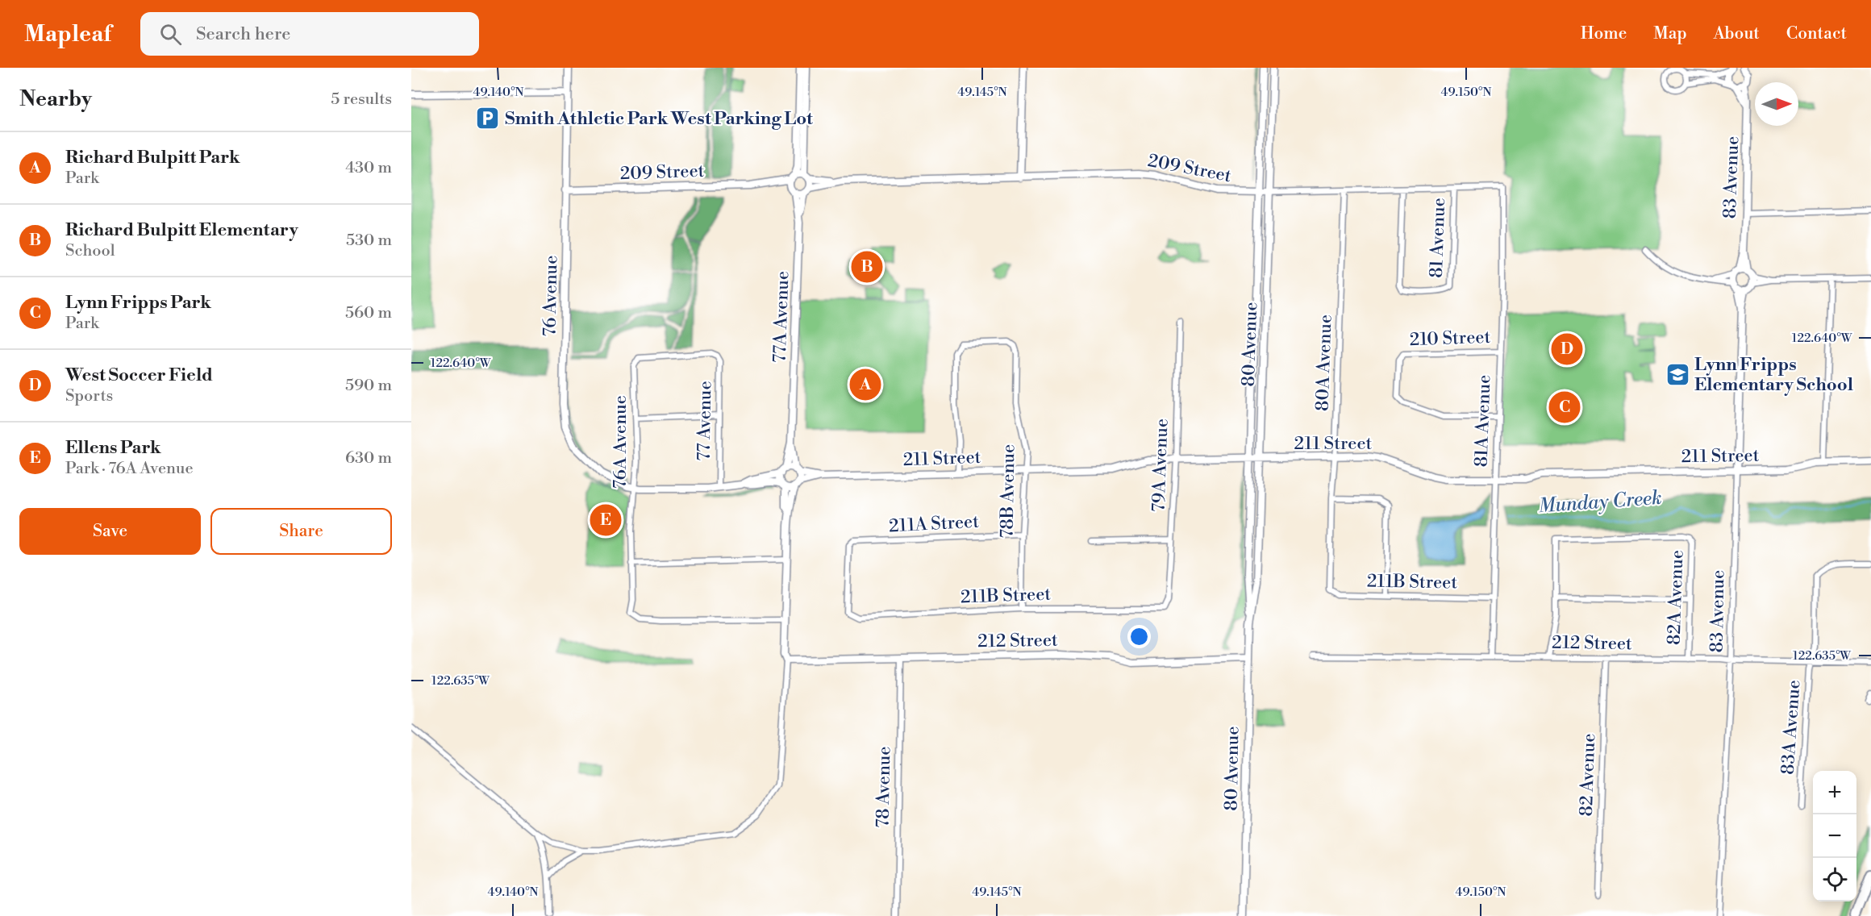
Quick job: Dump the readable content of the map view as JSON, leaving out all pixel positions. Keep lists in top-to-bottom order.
{
  "streets": {
    "street": [
      "209 Street",
      "83 Avenue",
      "81 Avenue",
      "76 Avenue",
      "77A Avenue",
      "210 Street",
      "80 Avenue",
      "80A Avenue",
      "77 Avenue",
      "81A Avenue",
      "76A Avenue",
      "211 Street",
      "79A Avenue",
      "78B Avenue",
      "211A Street",
      "211B Street",
      "82A Avenue",
      "212 Street",
      "83A Avenue",
      "82 Avenue",
      "78 Avenue"
    ]
  },
  "crossings": [
    ["209 Street", "81 Avenue"],
    ["209 Street", "76 Avenue"],
    ["209 Street", "77A Avenue"],
    ["209 Street", "80 Avenue"],
    ["209 Street", "80A Avenue"],
    ["209 Street", "81A Avenue"],
    ["83 Avenue", "211 Street"],
    ["83 Avenue", "212 Street"],
    ["76 Avenue", "76A Avenue"],
    ["77A Avenue", "211 Street"],
    ["210 Street", "81A Avenue"],
    ["80 Avenue", "211 Street"],
    ["80 Avenue", "212 Street"],
    ["80A Avenue", "211 Street"],
    ["80A Avenue", "211B Street"],
    ["77 Avenue", "76A Avenue"],
    ["81A Avenue", "211 Street"],
    ["81A Avenue", "211B Street"],
    ["81A Avenue", "212 Street"],
    ["211 Street", "79A Avenue"],
    ["211 Street", "78B Avenue"],
    ["79A Avenue", "211B Street"],
    ["78B Avenue", "211A Street"],
    ["78B Avenue", "211B Street"],
    ["211A Street", "211B Street"],
    ["82A Avenue", "212 Street"],
    ["212 Street", "83A Avenue"],
    ["212 Street", "82 Avenue"],
    ["212 Street", "78 Avenue"]
  ],
  "water": ["Munday Creek"],
  "places": {
    "parking": ["Smith Athletic Park West Parking Lot"],
    "school or university": ["Lynn Fripps Elementary School"]
  },
  "north": "right",
  "page": {
    "header": "Mapleaf",
    "search": "Search here",
    "nav": [
      "Home",
      "Map",
      "About",
      "Contact"
    ],
    "heading": ["Nearby", "5 results"],
    "list": [
      {
        "mark": "A",
        "name": "Richard Bulpitt Park",
        "note": "Park",
        "value": "430 m"
      },
      {
        "mark": "B",
        "name": "Richard Bulpitt Elementary",
        "note": "School",
        "value": "530 m"
      },
      {
        "mark": "C",
        "name": "Lynn Fripps Park",
        "note": "Park",
        "value": "560 m"
      },
      {
        "mark": "D",
        "name": "West Soccer Field",
        "note": "Sports",
        "value": "590 m"
      },
      {
        "mark": "E",
        "name": "Ellens Park",
        "note": "Park · 76A Avenue",
        "value": "630 m"
      }
    ],
    "pins": [
      "B",
      "D",
      "A",
      "C",
      "E"
    ],
    "buttons": ["Save", "Share"],
    "map_buttons": ["+", "−"]
  },
  "coordinates": [
    "49.140°N",
    "49.145°N",
    "49.150°N",
    "122.640°W",
    "122.635°W"
  ]
}
